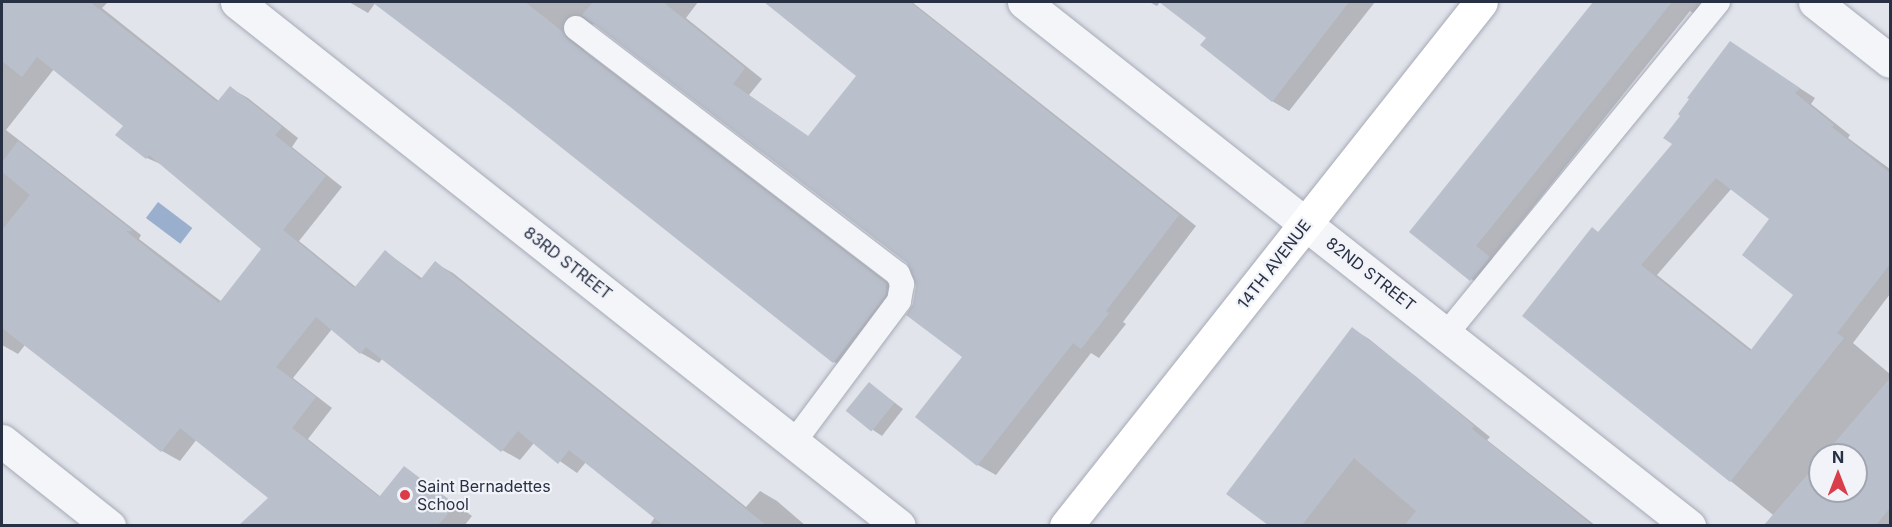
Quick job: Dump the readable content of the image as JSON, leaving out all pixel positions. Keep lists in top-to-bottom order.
{
  "streets": {
    "main road": ["14TH AVENUE"],
    "street": ["83RD STREET", "82ND STREET"]
  },
  "crossings": [
    ["14TH AVENUE", "82ND STREET"]
  ],
  "places": ["Saint Bernadettes School"],
  "north": "top"
}
